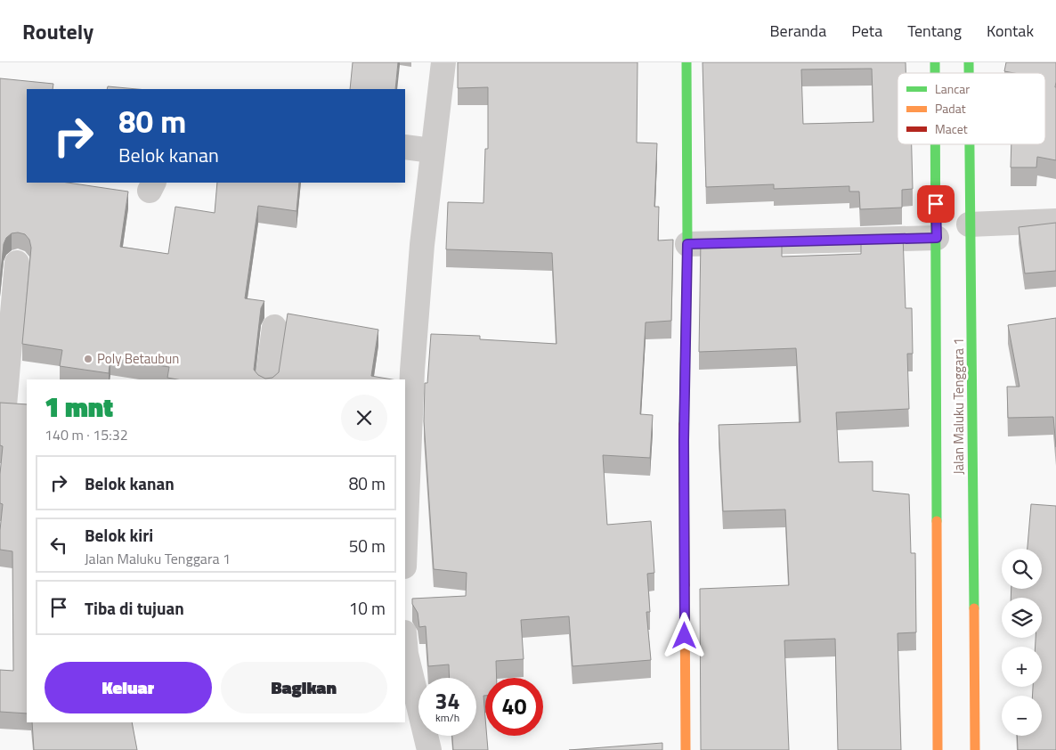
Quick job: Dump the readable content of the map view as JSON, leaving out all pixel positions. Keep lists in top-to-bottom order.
{
  "streets": {
    "main road": ["Jalan Maluku Tenggara 1"]
  },
  "places": ["Poly Betaubun"],
  "legend": ["Lancar", "Padat", "Macet"],
  "page": {
    "header": "Routely",
    "nav": [
      "Beranda",
      "Peta",
      "Tentang",
      "Kontak"
    ],
    "turn": ["80 m", "Belok kanan"],
    "heading": ["1 mnt", "140 m · 15:32"],
    "list": [
      {
        "name": "Belok kanan",
        "value": "80 m"
      },
      {
        "name": "Belok kiri",
        "note": "Jalan Maluku Tenggara 1",
        "value": "50 m"
      },
      {
        "name": "Tiba di tujuan",
        "value": "10 m"
      }
    ],
    "map_buttons": ["+", "−"],
    "buttons": ["Keluar", "Bagikan"],
    "speed": "34 km/h",
    "limit": "40"
  }
}
